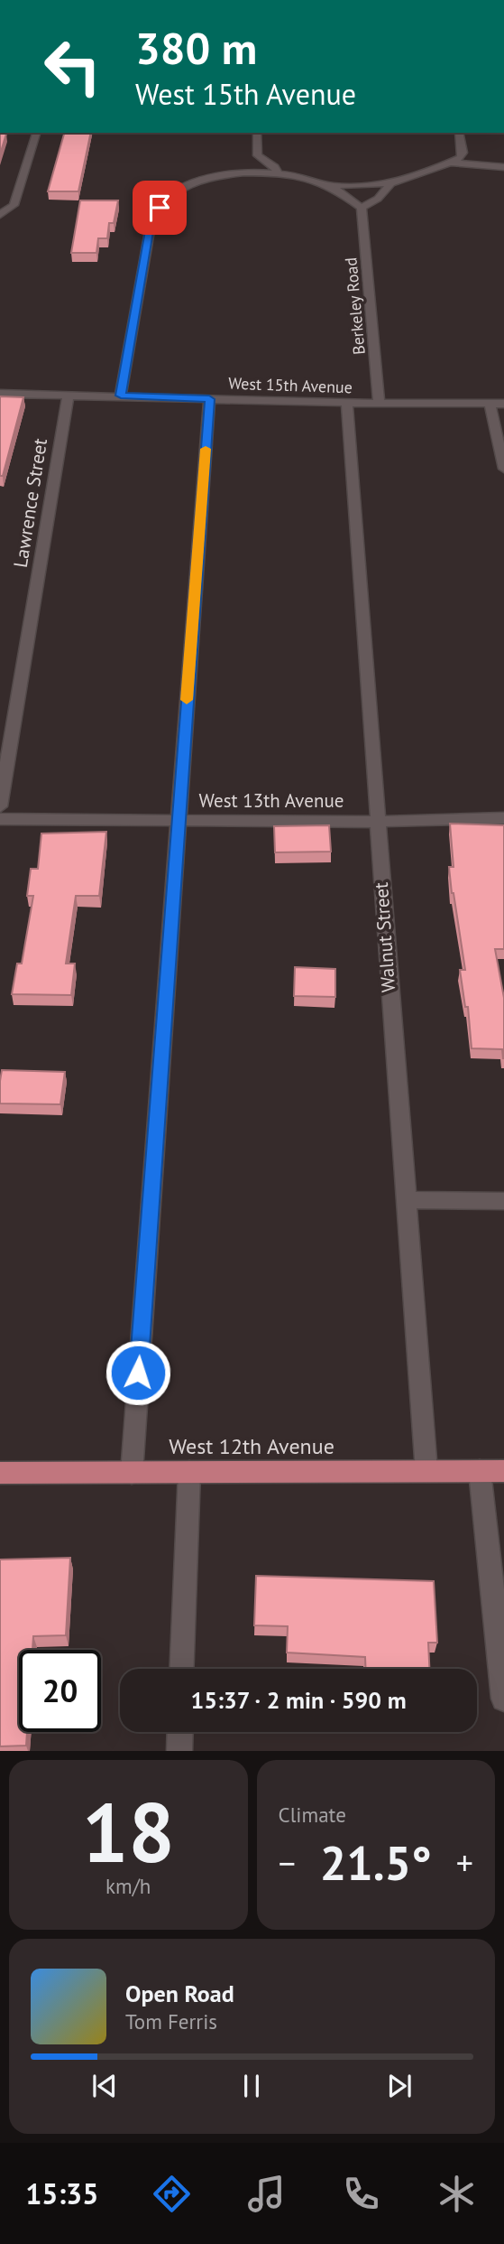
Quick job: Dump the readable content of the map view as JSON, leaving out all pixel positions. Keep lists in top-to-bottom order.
{
  "streets": {
    "main road": ["West 12th Avenue"],
    "street": [
      "Berkeley Road",
      "West 15th Avenue",
      "Lawrence Street",
      "West 13th Avenue",
      "Walnut Street"
    ]
  },
  "crossings": [
    ["Berkeley Road", "West 15th Avenue"],
    ["West 15th Avenue", "Lawrence Street"],
    ["West 15th Avenue", "Walnut Street"],
    ["West 13th Avenue", "Walnut Street"],
    ["Walnut Street", "West 12th Avenue"]
  ],
  "page": {
    "turn": ["380 m", "West 15th Avenue"],
    "limit": "20",
    "trip": "15:37 · 2 min · 590 m",
    "tile": [
      ["18", "km/h"],
      "Climate"
    ],
    "heat": ["−", "21.5°", "+"],
    "song": ["Open Road", "Tom Ferris"],
    "tabs": "15:35"
  }
}
